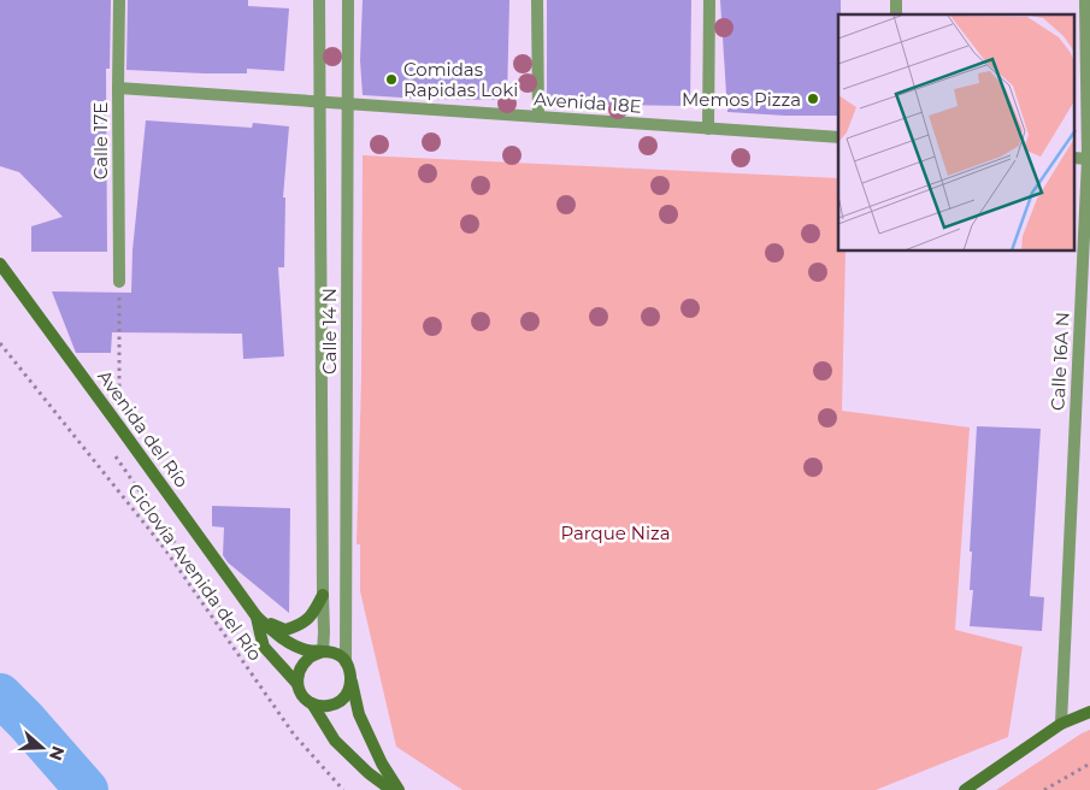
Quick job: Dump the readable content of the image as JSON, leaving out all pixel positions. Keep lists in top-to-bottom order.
{
  "streets": {
    "main road": ["Avenida del Río"],
    "street": [
      "Avenida 18E",
      "Calle 17E",
      "Calle 14 N",
      "Calle 16A N"
    ],
    "path": ["Ciclovía Avenida del Río"]
  },
  "crossings": [
    ["Avenida 18E", "Calle 17E"],
    ["Avenida 18E", "Calle 14 N"]
  ],
  "parks": ["Parque Niza"],
  "places": ["Comidas Rapidas Loki", "Memos Pizza"],
  "north": "right"
}
